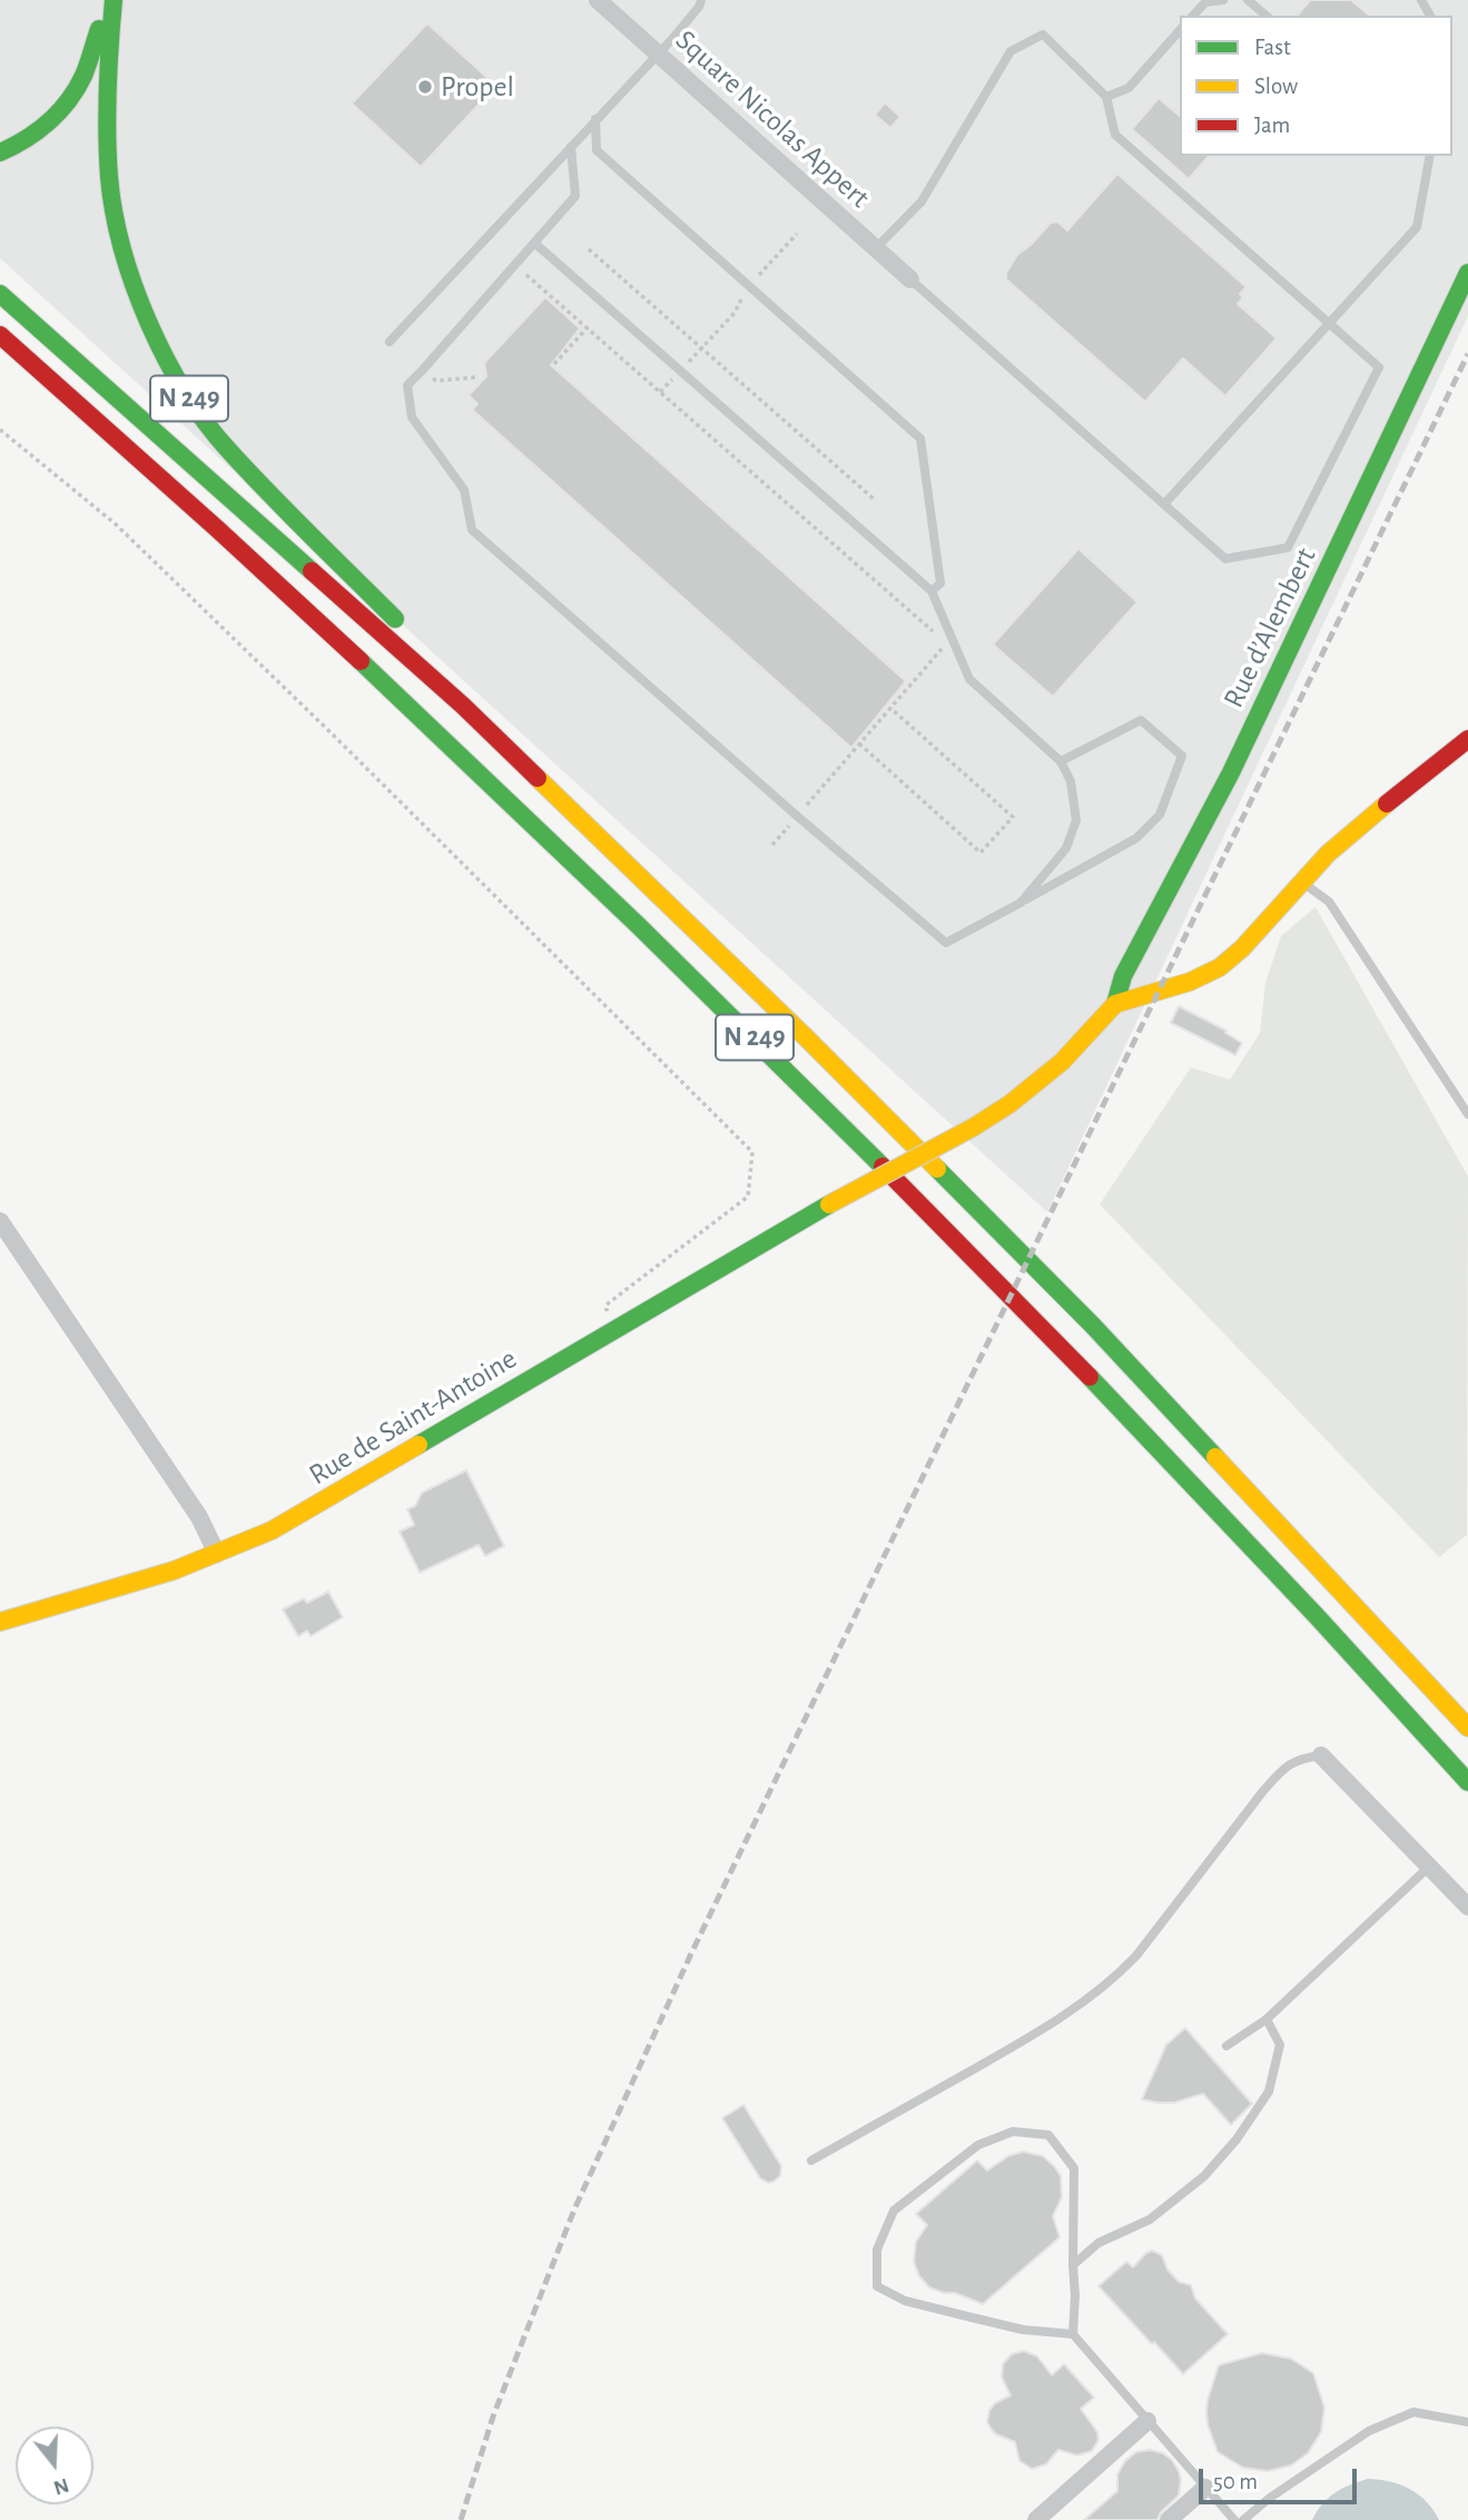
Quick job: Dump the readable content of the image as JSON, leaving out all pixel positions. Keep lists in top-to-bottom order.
{
  "streets": {
    "main road": ["N 249", "Rue d’Alembert", "Rue de Saint-Antoine"],
    "street": ["Square Nicolas Appert"]
  },
  "crossings": [
    ["Rue d’Alembert", "Rue de Saint-Antoine"]
  ],
  "places": ["Propel"],
  "legend": ["Fast", "Slow", "Jam"],
  "scale_bar": "50 m",
  "north": "bottom"
}
